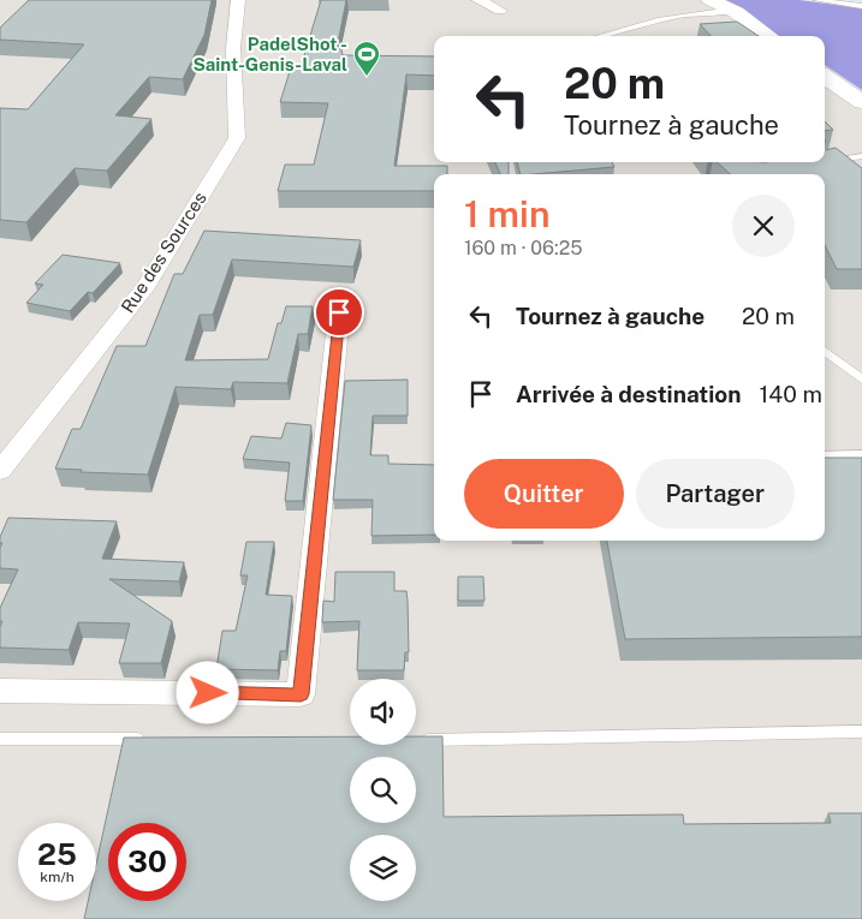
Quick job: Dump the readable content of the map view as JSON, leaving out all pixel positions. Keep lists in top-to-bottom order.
{
  "streets": {
    "street": ["Rue des Sources"]
  },
  "places": {
    "sports": ["PadelShot - Saint-Genis-Laval"]
  },
  "page": {
    "turn": ["20 m", "Tournez à gauche"],
    "heading": ["1 min", "160 m · 06:25"],
    "list": [
      {
        "name": "Tournez à gauche",
        "value": "20 m"
      },
      {
        "name": "Arrivée à destination",
        "value": "140 m"
      }
    ],
    "buttons": ["Quitter", "Partager"],
    "speed": "25 km/h",
    "limit": "30"
  }
}
